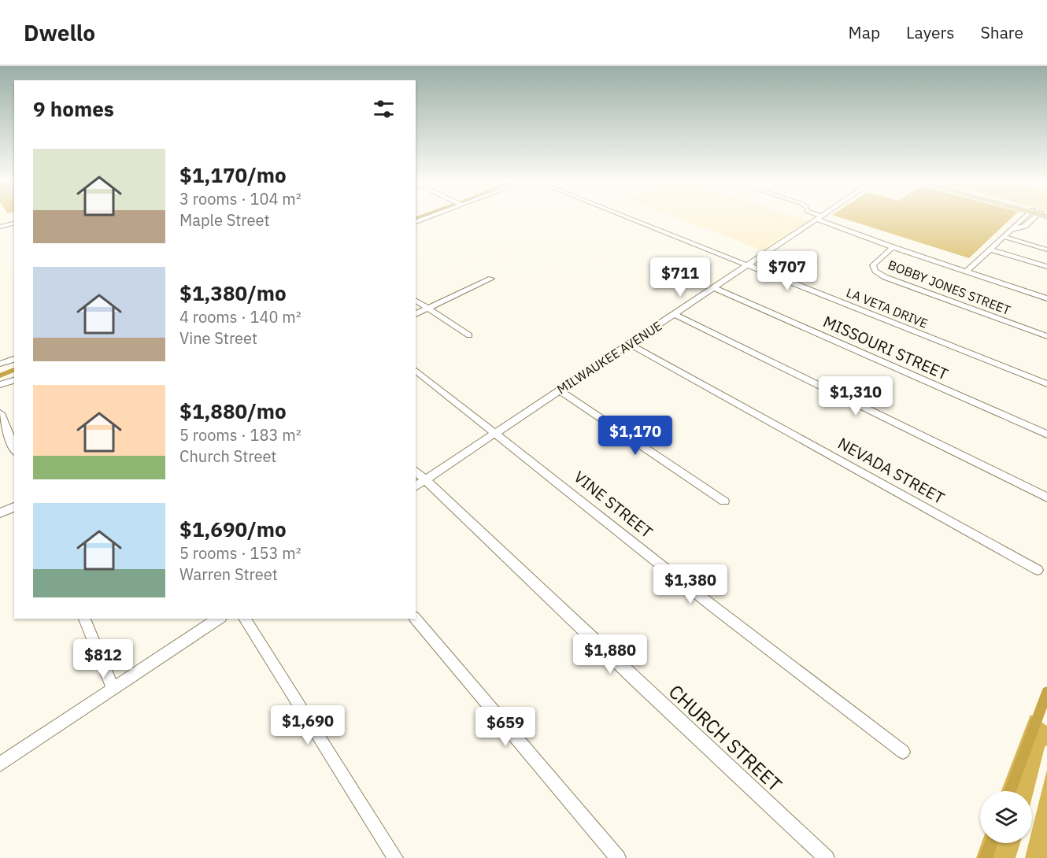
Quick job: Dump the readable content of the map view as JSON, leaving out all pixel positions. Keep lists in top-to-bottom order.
{
  "streets": {
    "street": [
      "BOBBY JONES STREET",
      "LA VETA DRIVE",
      "MISSOURI STREET",
      "MILWAUKEE AVENUE",
      "NEVADA STREET",
      "VINE STREET",
      "CHURCH STREET"
    ]
  },
  "crossings": [
    ["LA VETA DRIVE", "MILWAUKEE AVENUE"],
    ["MISSOURI STREET", "MILWAUKEE AVENUE"],
    ["MILWAUKEE AVENUE", "NEVADA STREET"],
    ["MILWAUKEE AVENUE", "VINE STREET"],
    ["MILWAUKEE AVENUE", "CHURCH STREET"]
  ],
  "page": {
    "header": "Dwello",
    "nav": ["Map", "Layers", "Share"],
    "heading": "9 homes",
    "list": [
      {
        "name": "$1,170/mo",
        "note": "3 rooms · 104 m² · Maple Street"
      },
      {
        "name": "$1,380/mo",
        "note": "4 rooms · 140 m² · Vine Street"
      },
      {
        "name": "$1,880/mo",
        "note": "5 rooms · 183 m² · Church Street"
      },
      {
        "name": "$1,690/mo",
        "note": "5 rooms · 153 m² · Warren Street"
      }
    ],
    "price": [
      "$707",
      "$711",
      "$1,310",
      "$1,170",
      "$1,380",
      "$1,880",
      "$812",
      "$1,690",
      "$659"
    ]
  }
}
